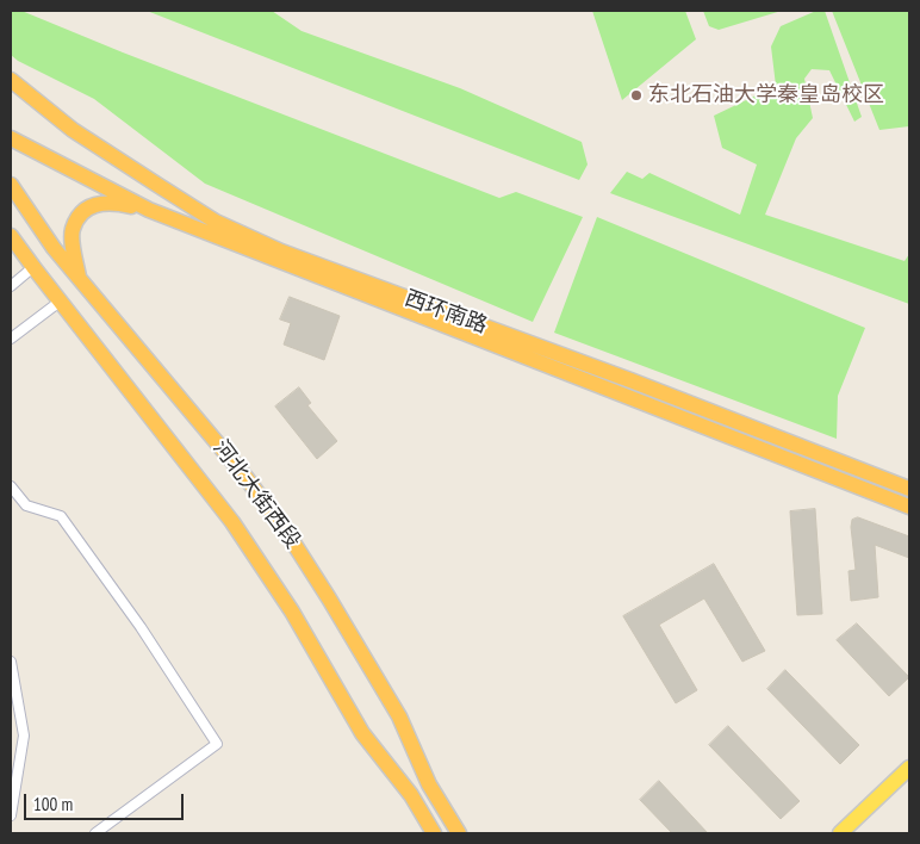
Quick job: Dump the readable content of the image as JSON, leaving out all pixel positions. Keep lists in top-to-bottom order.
{
  "streets": {
    "highway": ["西环南路", "河北大街西段"]
  },
  "places": ["东北石油大学秦皇岛校区"],
  "scale_bar": "100 m"
}
